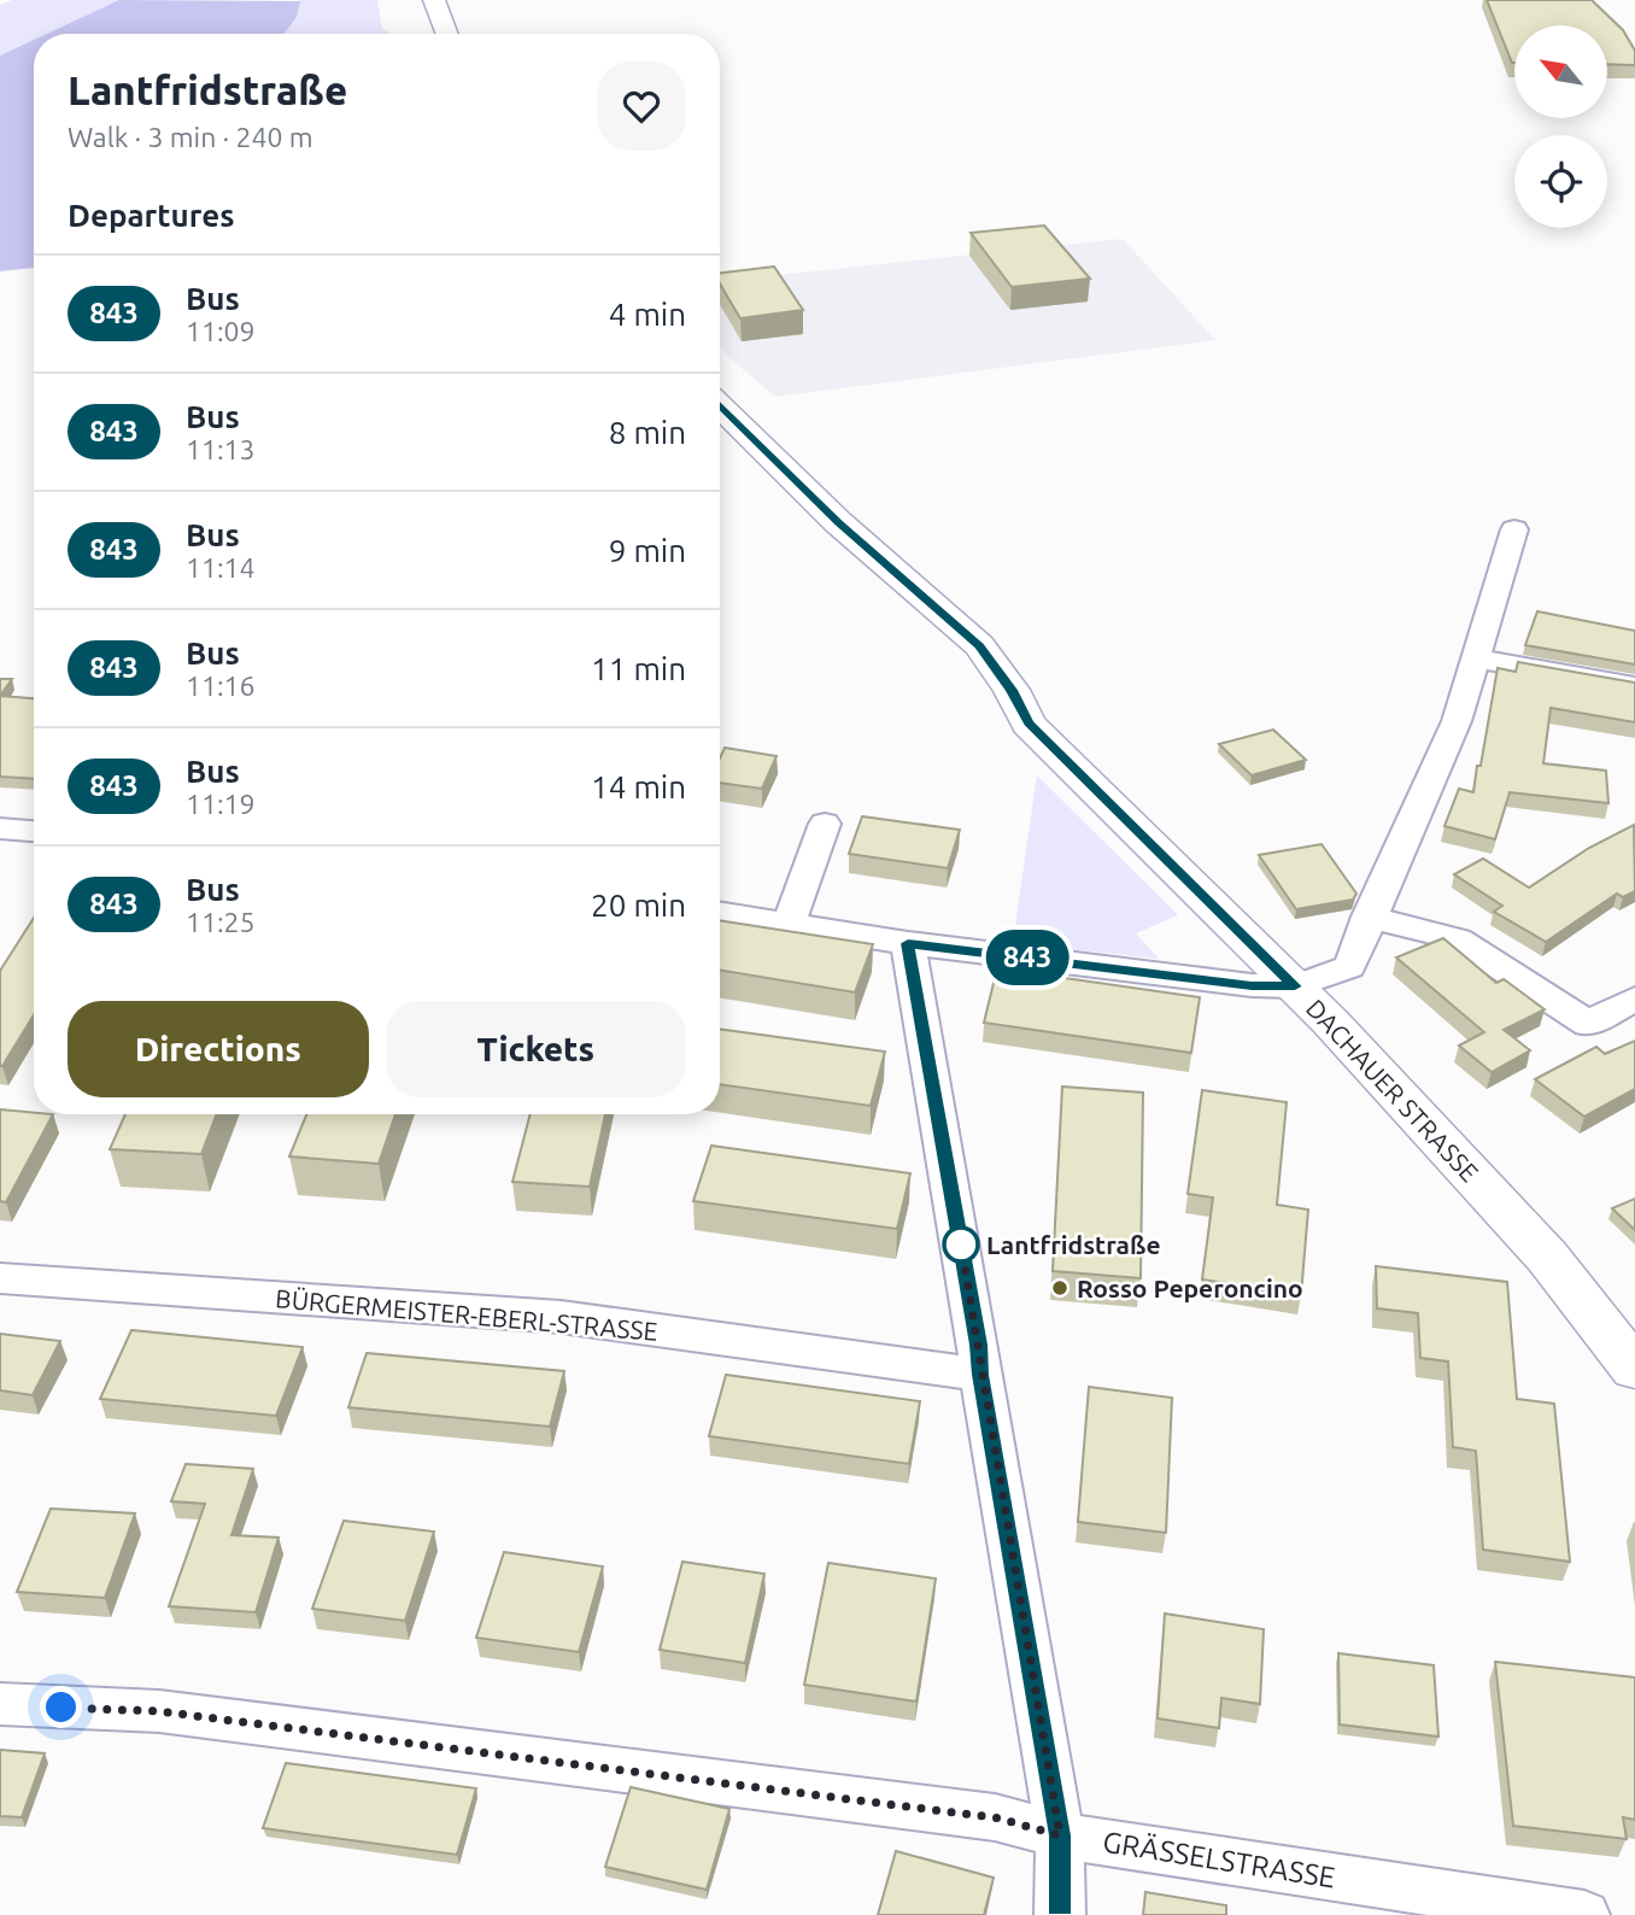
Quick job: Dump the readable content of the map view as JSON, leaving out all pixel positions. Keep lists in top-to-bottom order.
{
  "streets": {
    "street": ["DACHAUER STRASSE", "BÜRGERMEISTER-EBERL-STRASSE", "GRÄSSELSTRASSE"]
  },
  "places": ["Lantfridstraße", "Rosso Peperoncino"],
  "lines": ["bus line 843"],
  "north": "top left",
  "page": {
    "on_map": "843",
    "heading": [
      ["Lantfridstraße", "Walk · 3 min · 240 m"],
      "Departures"
    ],
    "list": [
      {
        "mark": "843",
        "name": "Bus",
        "note": "11:09",
        "value": "4 min"
      },
      {
        "mark": "843",
        "name": "Bus",
        "note": "11:13",
        "value": "8 min"
      },
      {
        "mark": "843",
        "name": "Bus",
        "note": "11:14",
        "value": "9 min"
      },
      {
        "mark": "843",
        "name": "Bus",
        "note": "11:16",
        "value": "11 min"
      },
      {
        "mark": "843",
        "name": "Bus",
        "note": "11:19",
        "value": "14 min"
      },
      {
        "mark": "843",
        "name": "Bus",
        "note": "11:25",
        "value": "20 min"
      }
    ],
    "buttons": ["Directions", "Tickets"]
  }
}
